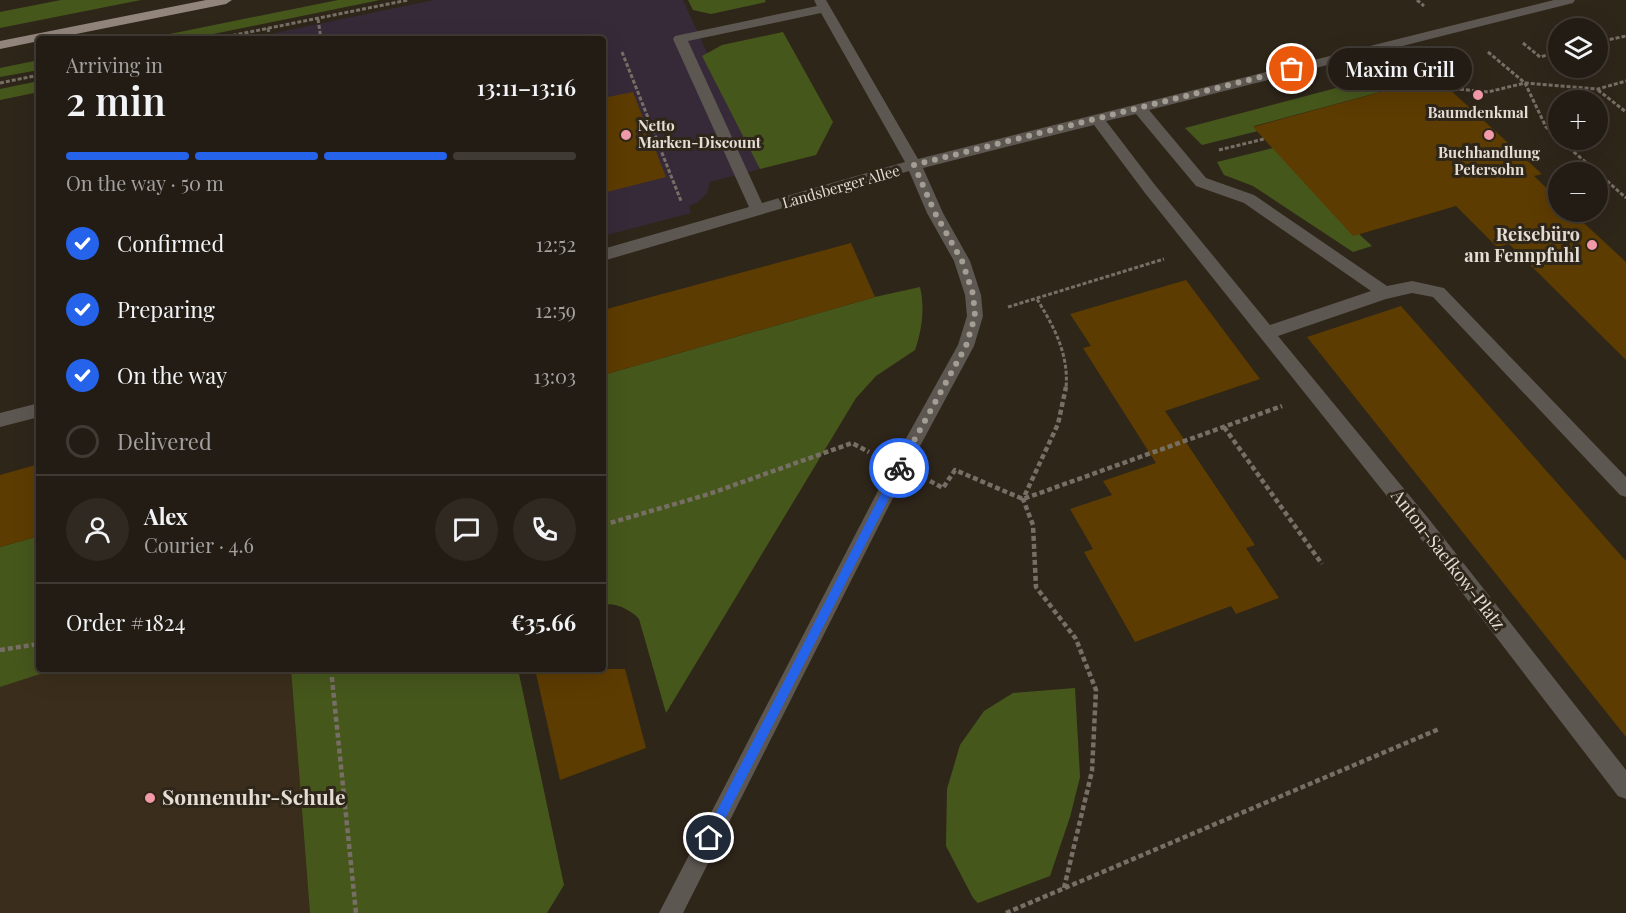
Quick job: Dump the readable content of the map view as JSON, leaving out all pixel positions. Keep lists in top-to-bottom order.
{
  "streets": {
    "street": ["Landsberger Allee", "Anton-Saefkow-Platz"]
  },
  "crossings": [
    ["Landsberger Allee", "Anton-Saefkow-Platz"]
  ],
  "places": [
    "Maxim Grill",
    "Baumdenkmal",
    "Netto Marken-Discount",
    "Buchhandlung Petersohn",
    "Reisebüro am Fennpfuhl",
    "Sonnenuhr-Schule"
  ],
  "page": {
    "map_buttons": ["+", "−"],
    "heading": ["2 min", "Arriving in", "13:11–13:16"],
    "panel": [
      "Alex",
      "Courier · 4.6",
      "Order #1824",
      "€35.66"
    ],
    "bubble": "Maxim Grill",
    "bar": "On the way · 50 m",
    "list": [
      ["Confirmed", "12:52"],
      ["Preparing", "12:59"],
      ["On the way", "13:03"],
      "Delivered"
    ]
  }
}
